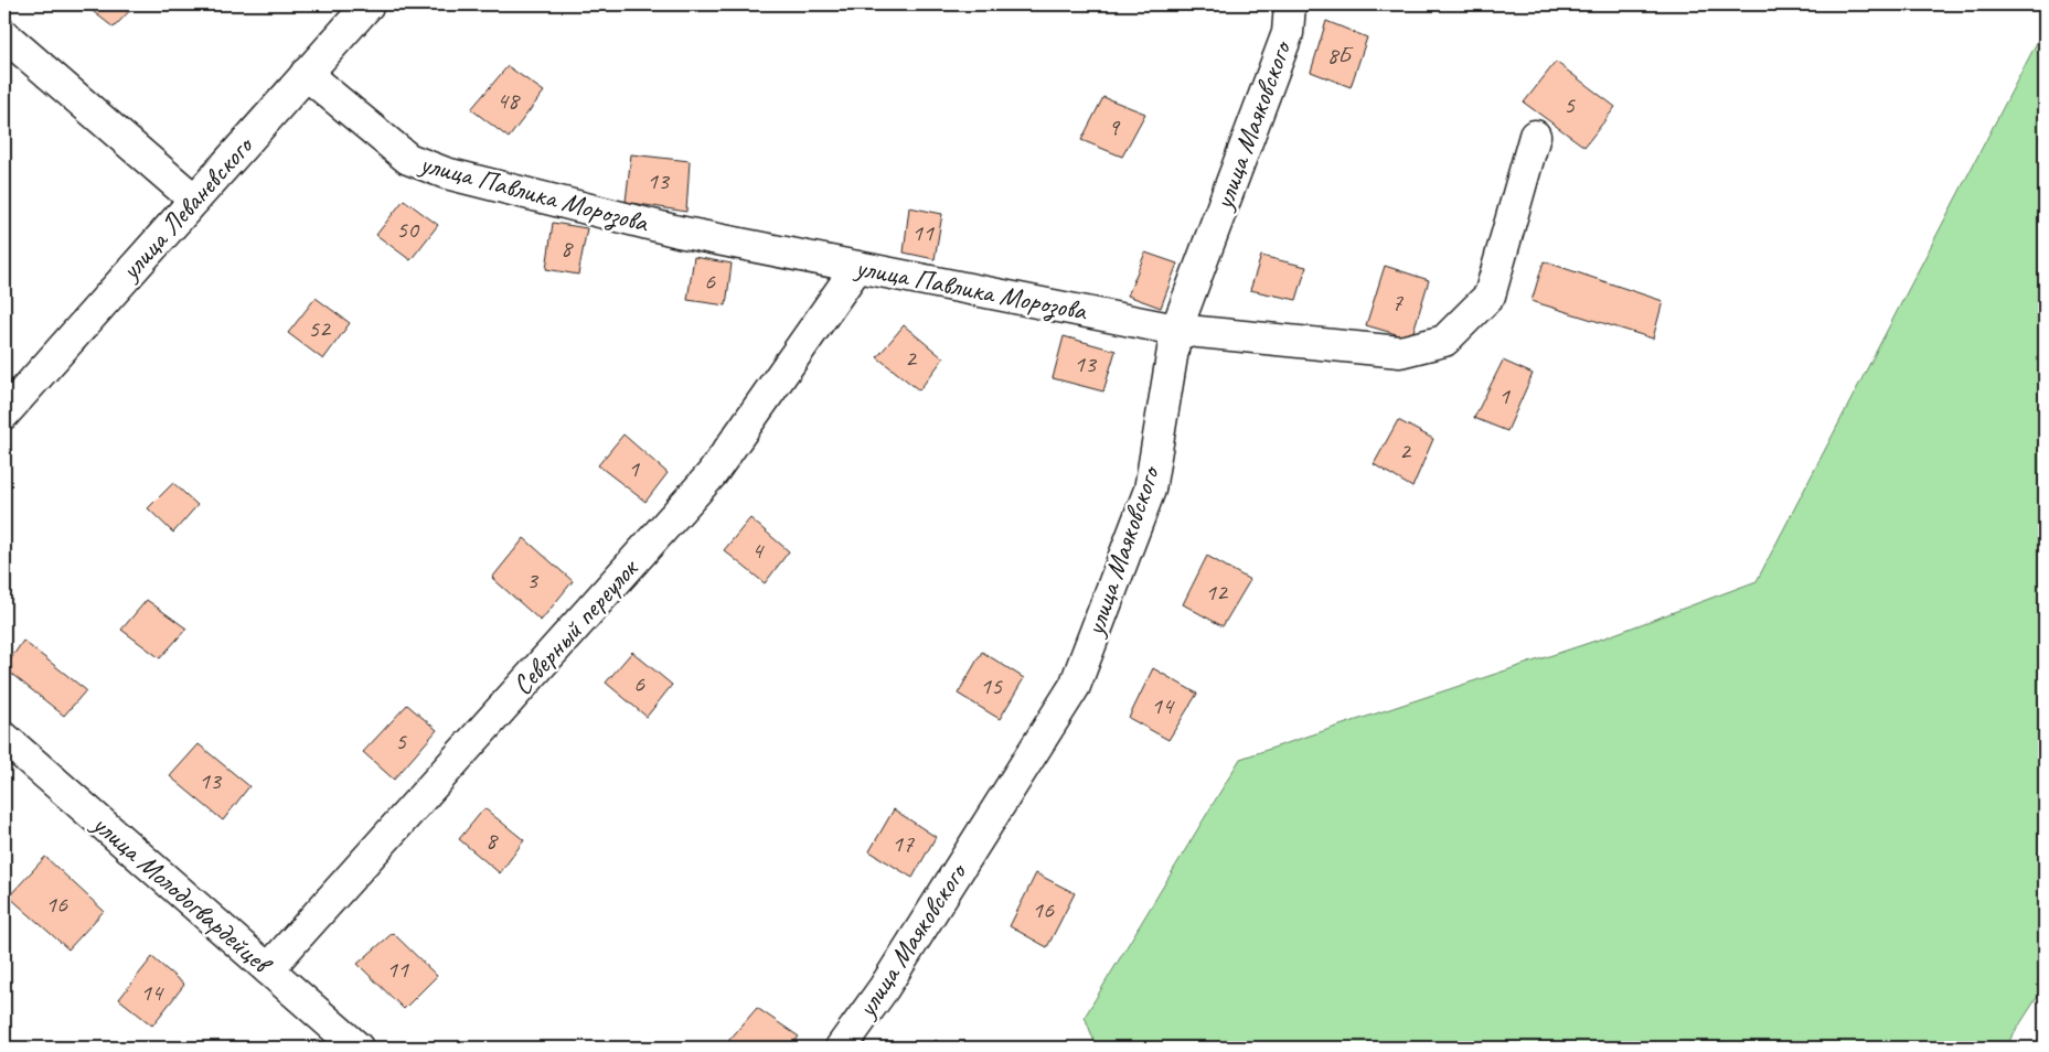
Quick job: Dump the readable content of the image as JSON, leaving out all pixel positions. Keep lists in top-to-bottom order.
{
  "streets": {
    "street": [
      "улица Маяковского",
      "улица Павлика Морозова",
      "улица Леваневского",
      "Северный переулок",
      "улица Молодогвардейцев"
    ]
  },
  "crossings": [
    ["улица Маяковского", "улица Павлика Морозова"],
    ["улица Павлика Морозова", "улица Леваневского"],
    ["улица Павлика Морозова", "Северный переулок"],
    ["Северный переулок", "улица Молодогвардейцев"]
  ],
  "house_numbers": [
    "8Б",
    "48",
    "5",
    "9",
    "13",
    "50",
    "11",
    "8",
    "6",
    "7",
    "52",
    "2",
    "13",
    "1",
    "2",
    "1",
    "4",
    "3",
    "12",
    "6",
    "15",
    "14",
    "5",
    "13",
    "8",
    "17",
    "16",
    "16",
    "11",
    "14"
  ]
}
